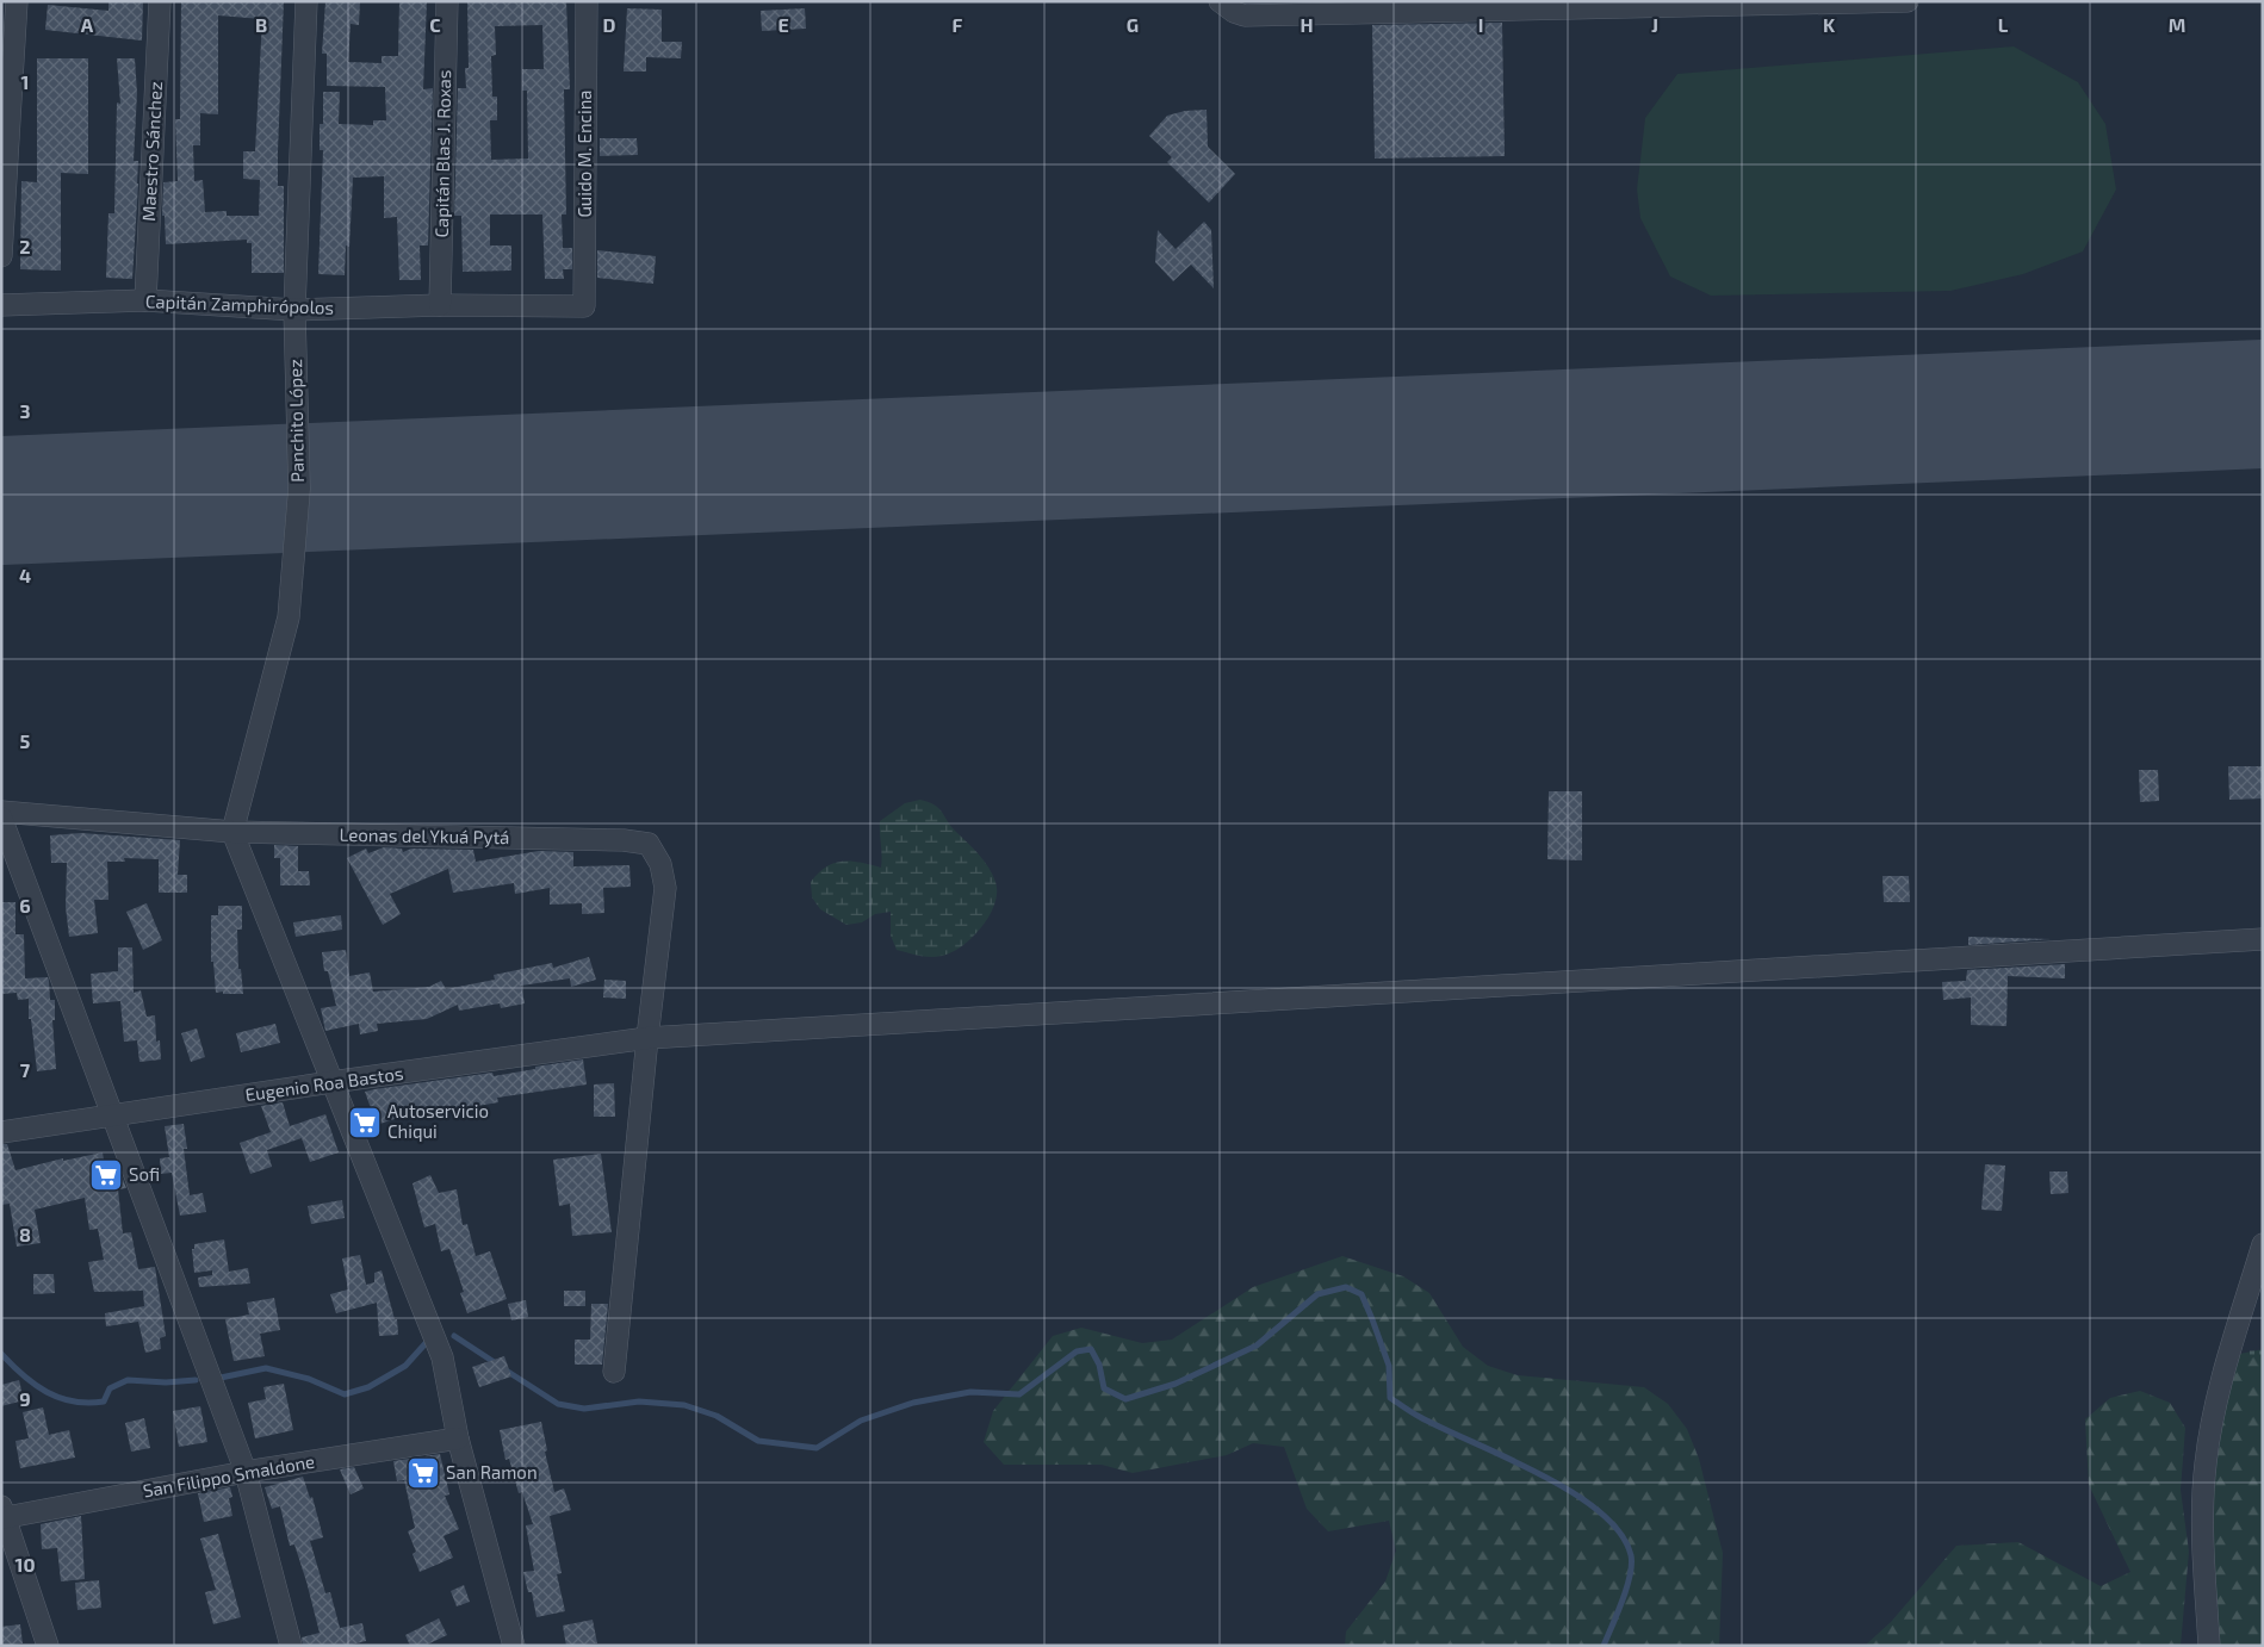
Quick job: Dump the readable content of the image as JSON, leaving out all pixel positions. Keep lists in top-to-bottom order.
{
  "streets": {
    "street": [
      "Maestro Sánchez",
      "Capitán Blas J. Roxas",
      "Guido M. Encina",
      "Capitán Zamphirópolos",
      "Panchito López",
      "Leonas del Ykuá Pytá",
      "Eugenio Roa Bastos",
      "San Filippo Smaldone"
    ]
  },
  "crossings": [
    ["Maestro Sánchez", "Capitán Zamphirópolos"],
    ["Capitán Blas J. Roxas", "Capitán Zamphirópolos"],
    ["Guido M. Encina", "Capitán Zamphirópolos"],
    ["Capitán Zamphirópolos", "Panchito López"],
    ["Panchito López", "Leonas del Ykuá Pytá"],
    ["Leonas del Ykuá Pytá", "Eugenio Roa Bastos"]
  ],
  "places": {
    "supermarket": ["Autoservicio Chiqui", "Sofi", "San Ramon"]
  },
  "grid": {
    "columns": [
      "A",
      "B",
      "C",
      "D",
      "E",
      "F",
      "G",
      "H",
      "I",
      "J",
      "K",
      "L",
      "M"
    ],
    "rows": [
      "1",
      "2",
      "3",
      "4",
      "5",
      "6",
      "7",
      "8",
      "9",
      "10"
    ]
  }
}
